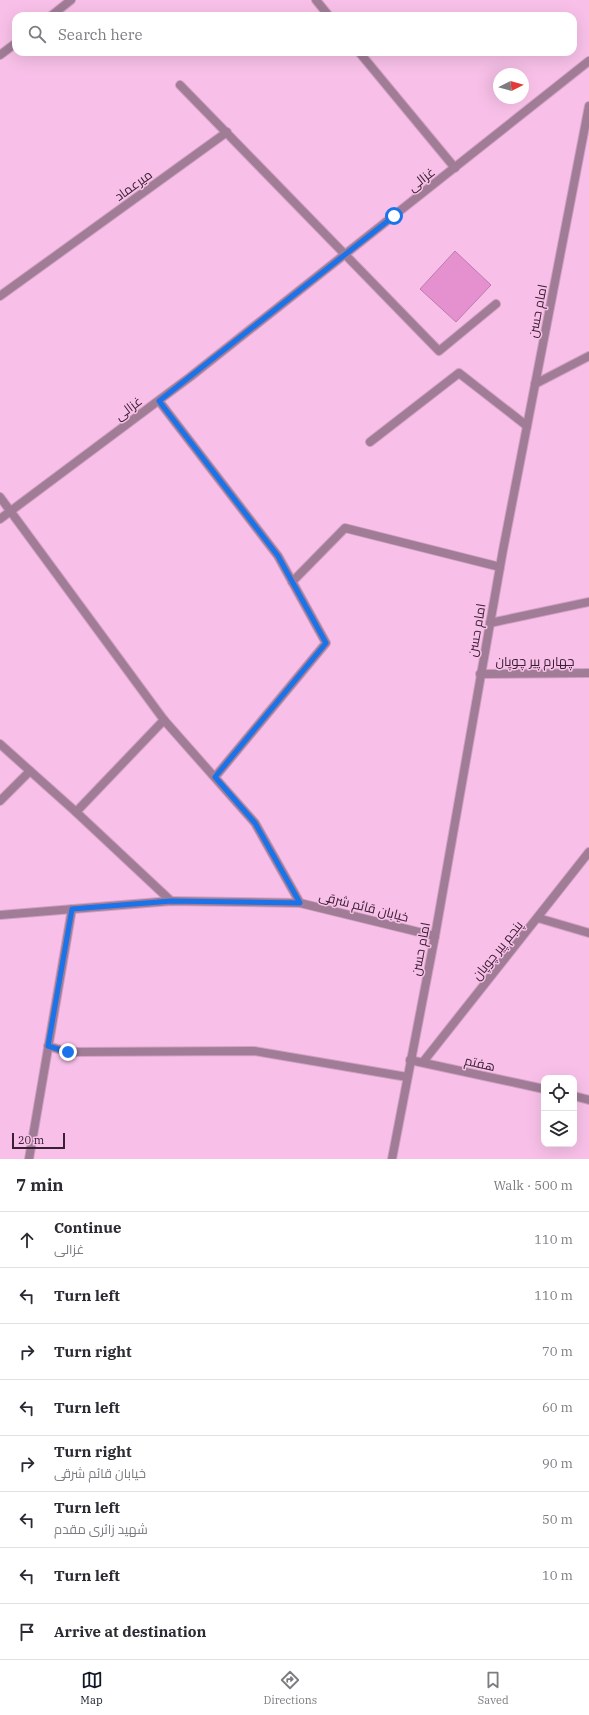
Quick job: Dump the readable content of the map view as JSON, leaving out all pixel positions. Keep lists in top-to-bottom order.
{
  "streets": {
    "street": [
      "غزالی",
      "میرعماد",
      "امام حسن",
      "چهارم پیر چوپان",
      "خیابان قائم شرقی",
      "پنجم پیر چوپان",
      "هفتم"
    ]
  },
  "crossings": [
    ["امام حسن", "چهارم پیر چوپان"],
    ["امام حسن", "خیابان قائم شرقی"],
    ["امام حسن", "هفتم"],
    ["پنجم پیر چوپان", "هفتم"]
  ],
  "scale_bar": "20 m",
  "north": "right",
  "page": {
    "search": "Search here",
    "scale": "20 m",
    "heading": ["7 min", "Walk · 500 m"],
    "list": [
      ["Continue", "غزالی", "110 m"],
      ["Turn left", "110 m"],
      ["Turn right", "70 m"],
      ["Turn left", "60 m"],
      ["Turn right", "خیابان قائم شرقی", "90 m"],
      ["Turn left", "شهید زائری مقدم", "50 m"],
      ["Turn left", "10 m"],
      "Arrive at destination"
    ],
    "nav": ["Map", "Directions", "Saved"]
  }
}
